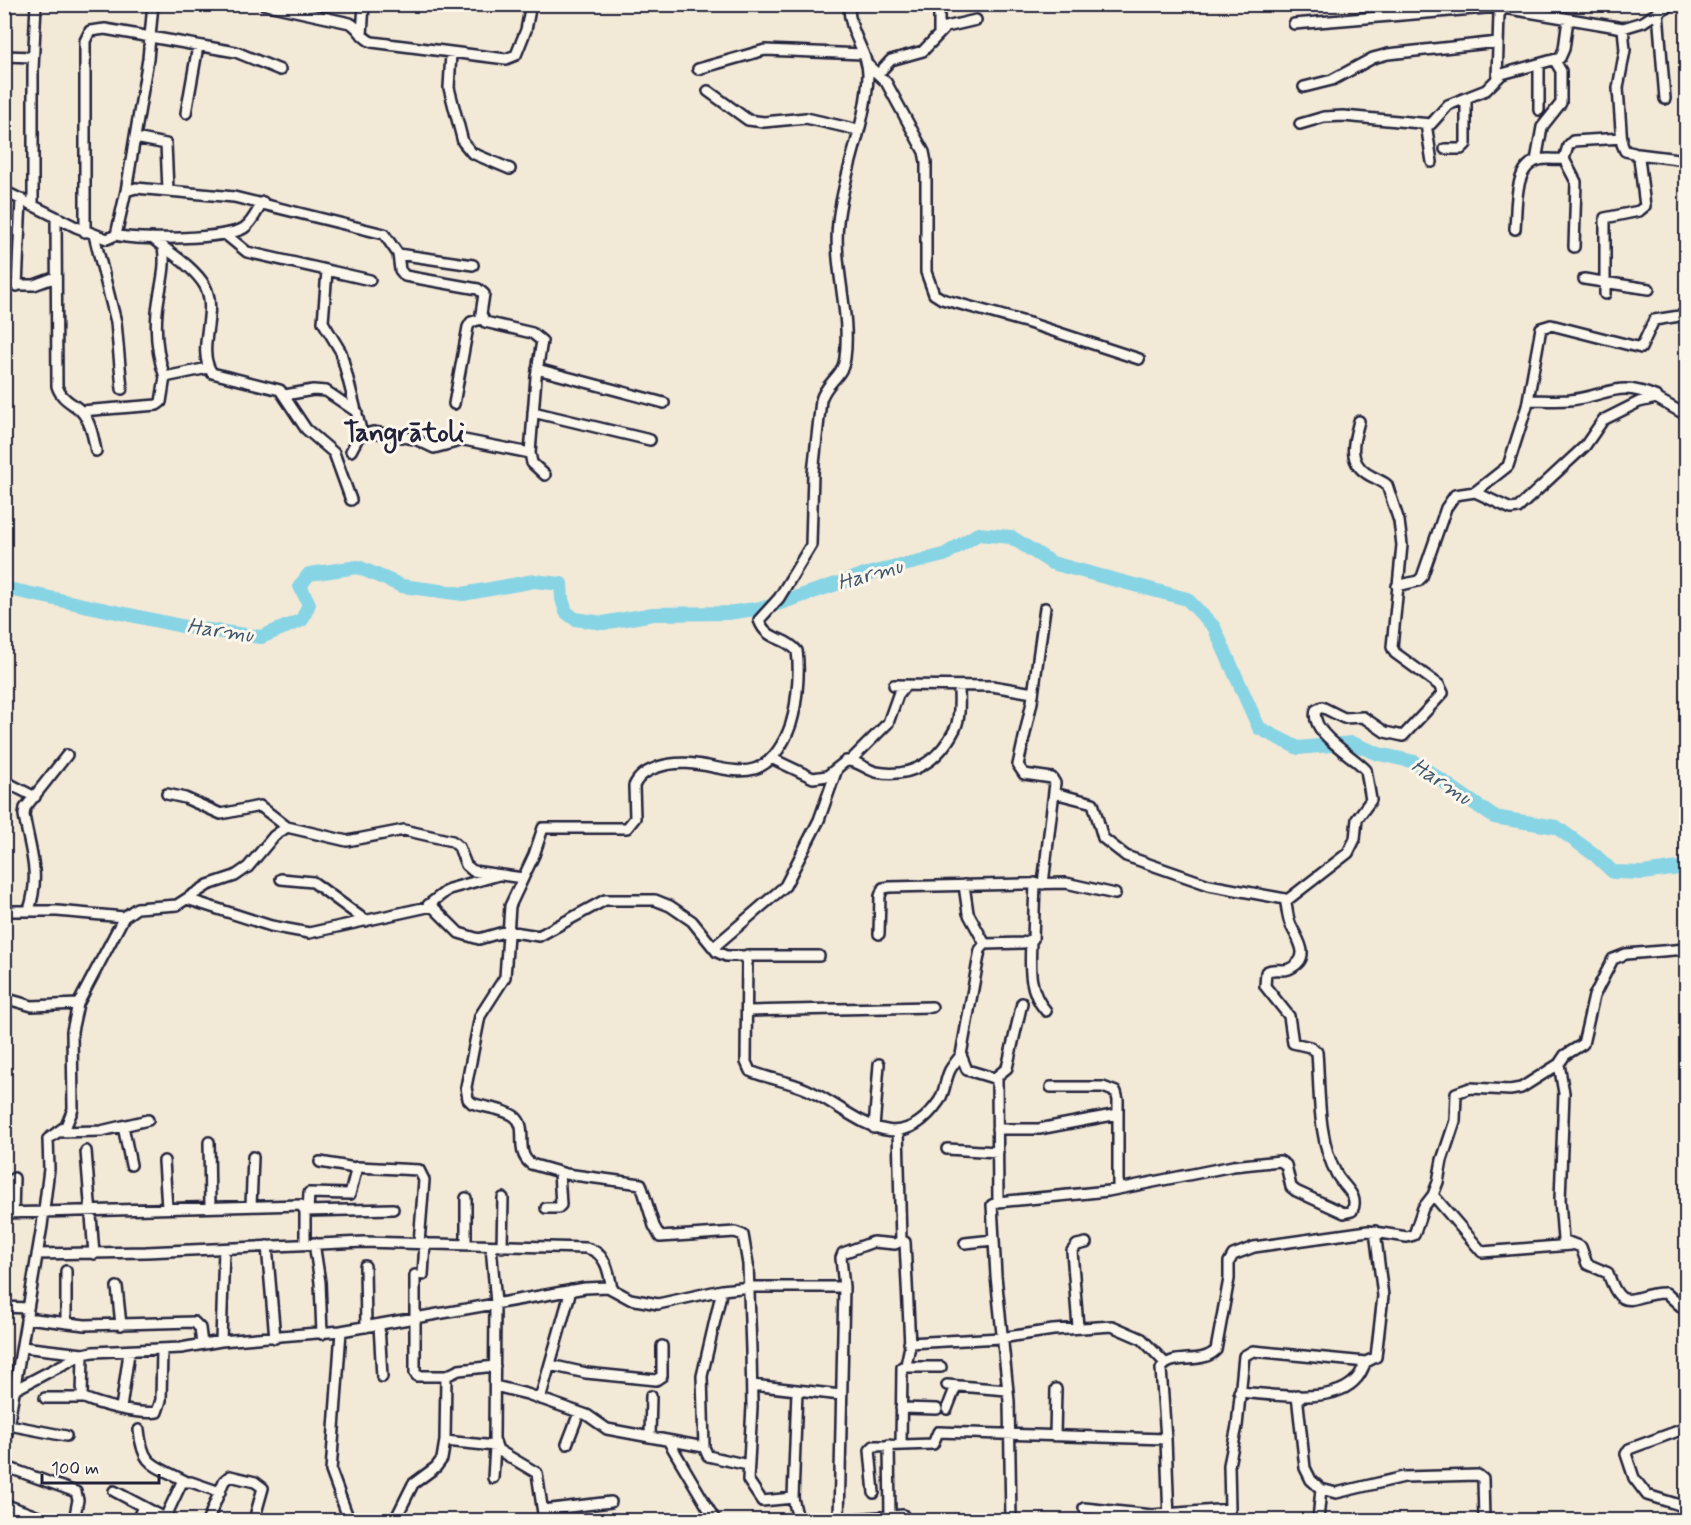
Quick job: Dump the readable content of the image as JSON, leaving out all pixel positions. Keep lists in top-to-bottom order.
{
  "districts": ["Tangrātoli"],
  "water": ["Harmu"],
  "scale_bar": "100 m"
}
